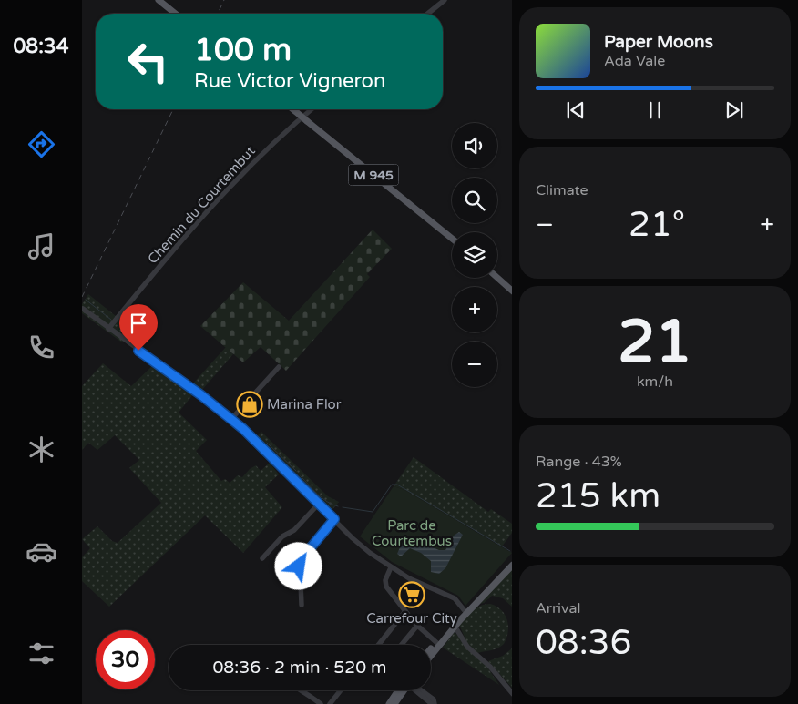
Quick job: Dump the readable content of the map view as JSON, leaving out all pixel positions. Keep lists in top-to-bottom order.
{
  "streets": {
    "main road": ["M 945"],
    "street": ["Chemin du Courtembut"]
  },
  "parks": ["Parc de Courtembus"],
  "places": {
    "shop": ["Marina Flor"],
    "supermarket": ["Carrefour City"]
  },
  "page": {
    "tabs": "08:34",
    "turn": ["100 m", "Rue Victor Vigneron"],
    "song": ["Paper Moons", "Ada Vale"],
    "map_buttons": ["+", "−"],
    "tile": [
      "Climate",
      ["21", "km/h"],
      ["Range · 43%", "215 km"],
      ["Arrival", "08:36"]
    ],
    "heat": ["−", "21°", "+"],
    "limit": "30",
    "trip": "08:36 · 2 min · 520 m"
  }
}
